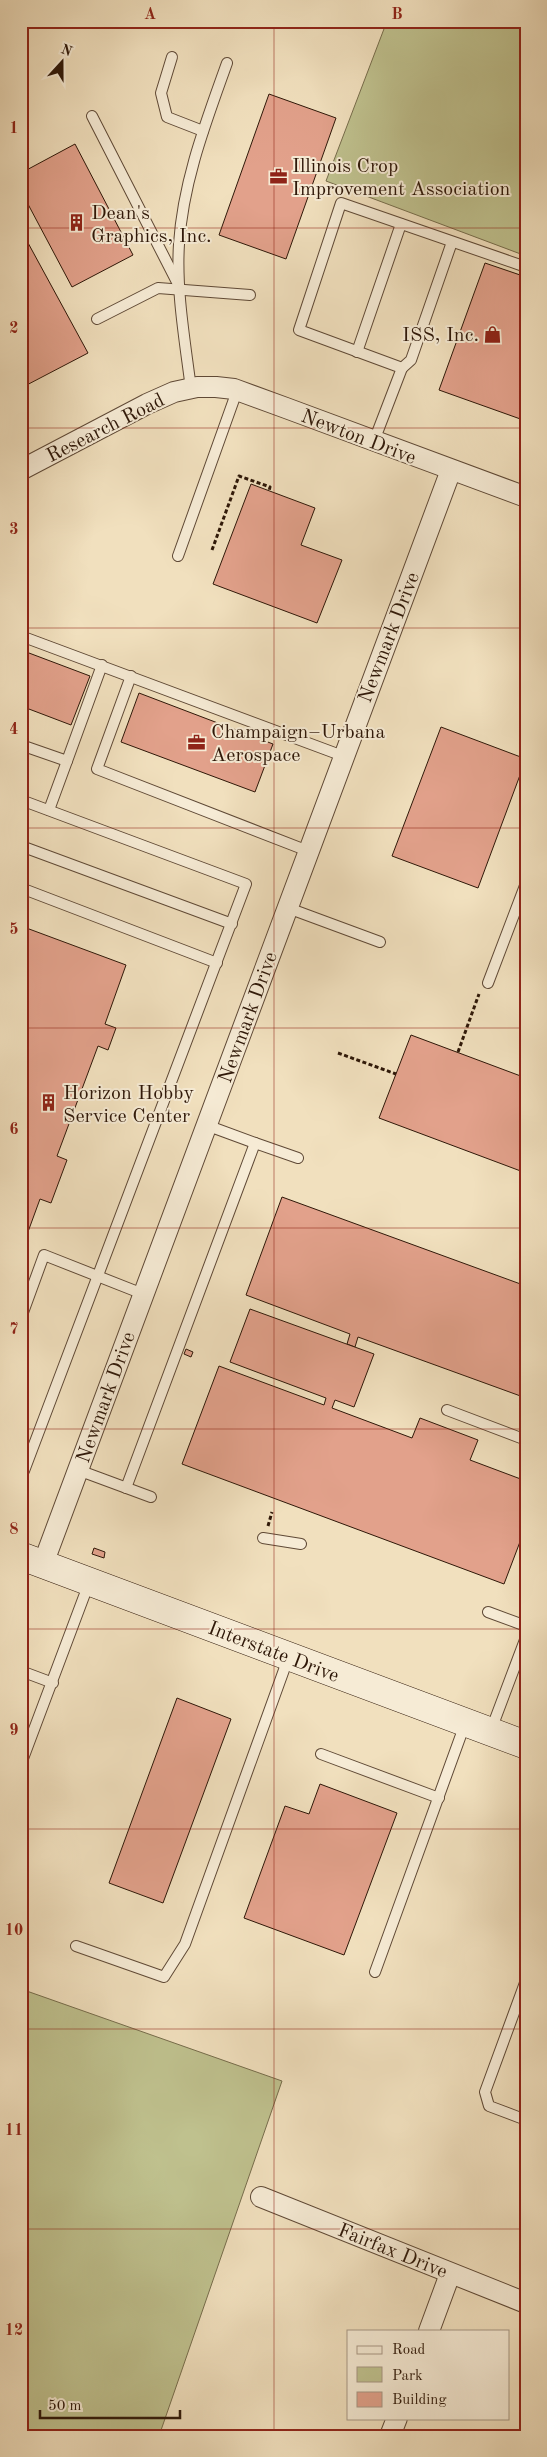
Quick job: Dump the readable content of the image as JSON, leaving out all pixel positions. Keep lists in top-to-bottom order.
{
  "streets": {
    "main road": ["Interstate Drive"],
    "street": [
      "Research Road",
      "Newton Drive",
      "Newmark Drive",
      "Fairfax Drive"
    ]
  },
  "crossings": [
    ["Research Road", "Newton Drive"],
    ["Newton Drive", "Newmark Drive"],
    ["Newmark Drive", "Interstate Drive"]
  ],
  "places": {
    "office": ["Illinois Crop Improvement Association", "Champaign–Urbana Aerospace"],
    "building": ["Dean's Graphics, Inc.", "Horizon Hobby Service Center"],
    "shop": ["ISS, Inc."]
  },
  "legend": ["Road", "Park", "Building"],
  "scale_bar": "50 m",
  "north": "top",
  "grid": {
    "columns": ["A", "B"],
    "rows": [
      "1",
      "2",
      "3",
      "4",
      "5",
      "6",
      "7",
      "8",
      "9",
      "10",
      "11",
      "12"
    ]
  }
}
